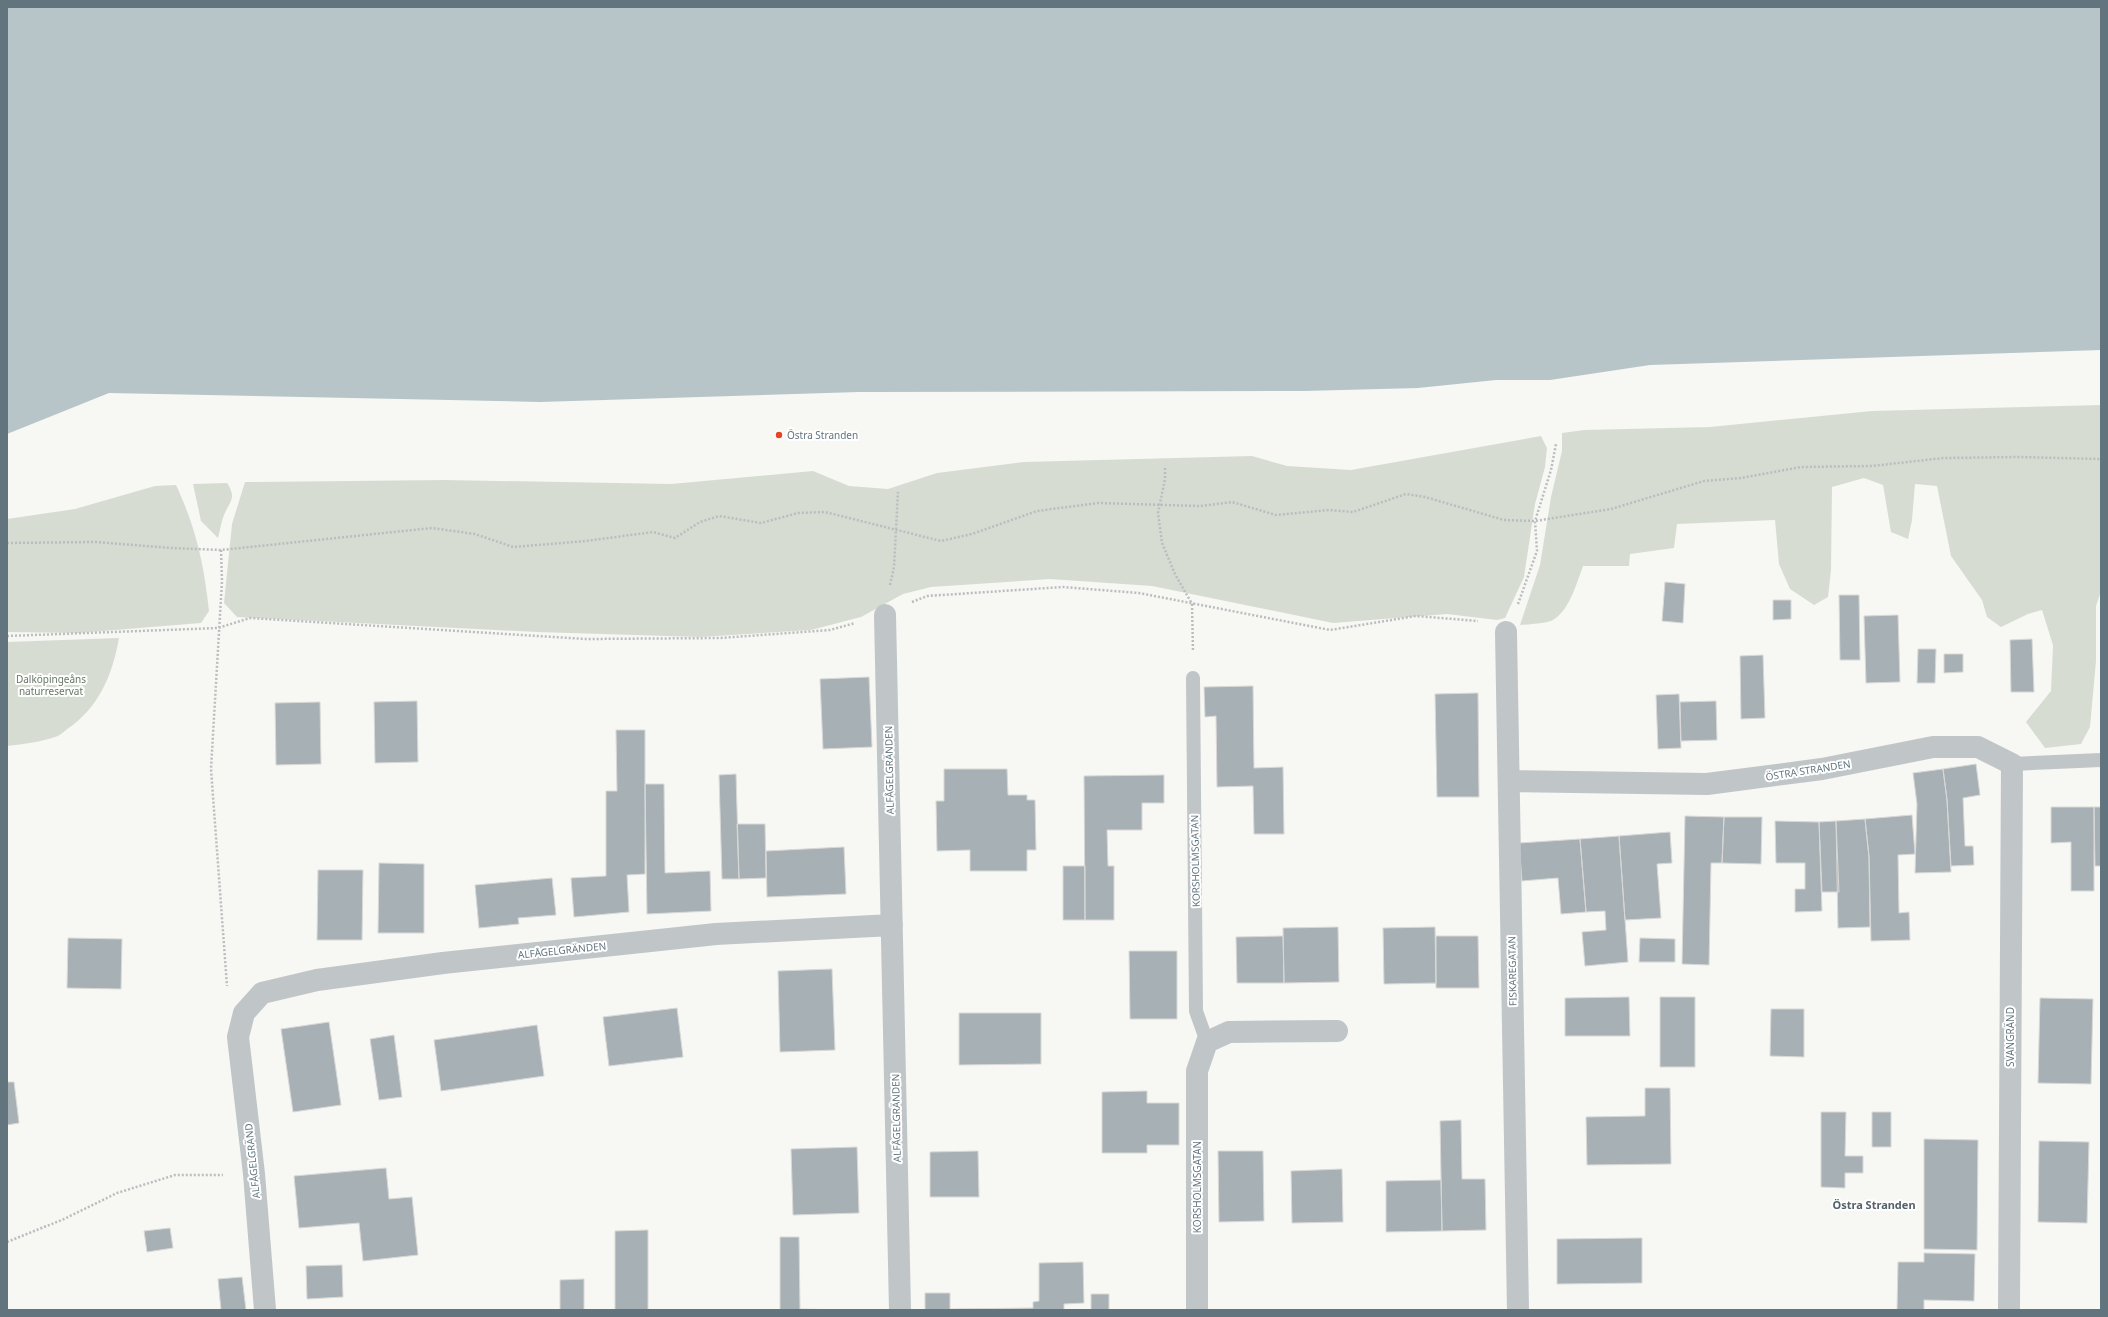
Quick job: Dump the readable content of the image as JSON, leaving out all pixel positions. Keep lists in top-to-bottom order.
{
  "streets": {
    "street": [
      "ALFÅGELGRÄNDEN",
      "ÖSTRA STRANDEN",
      "KORSHOLMSGATAN",
      "FISKAREGATAN",
      "SVANGRÄND",
      "ALFÅGELGRÄND"
    ]
  },
  "crossings": [
    ["ALFÅGELGRÄNDEN", "ALFÅGELGRÄND"],
    ["ÖSTRA STRANDEN", "FISKAREGATAN"],
    ["ÖSTRA STRANDEN", "SVANGRÄND"]
  ],
  "districts": ["Östra Stranden"],
  "parks": ["Dalköpingeåns naturreservat"],
  "places": ["Östra Stranden"]
}
